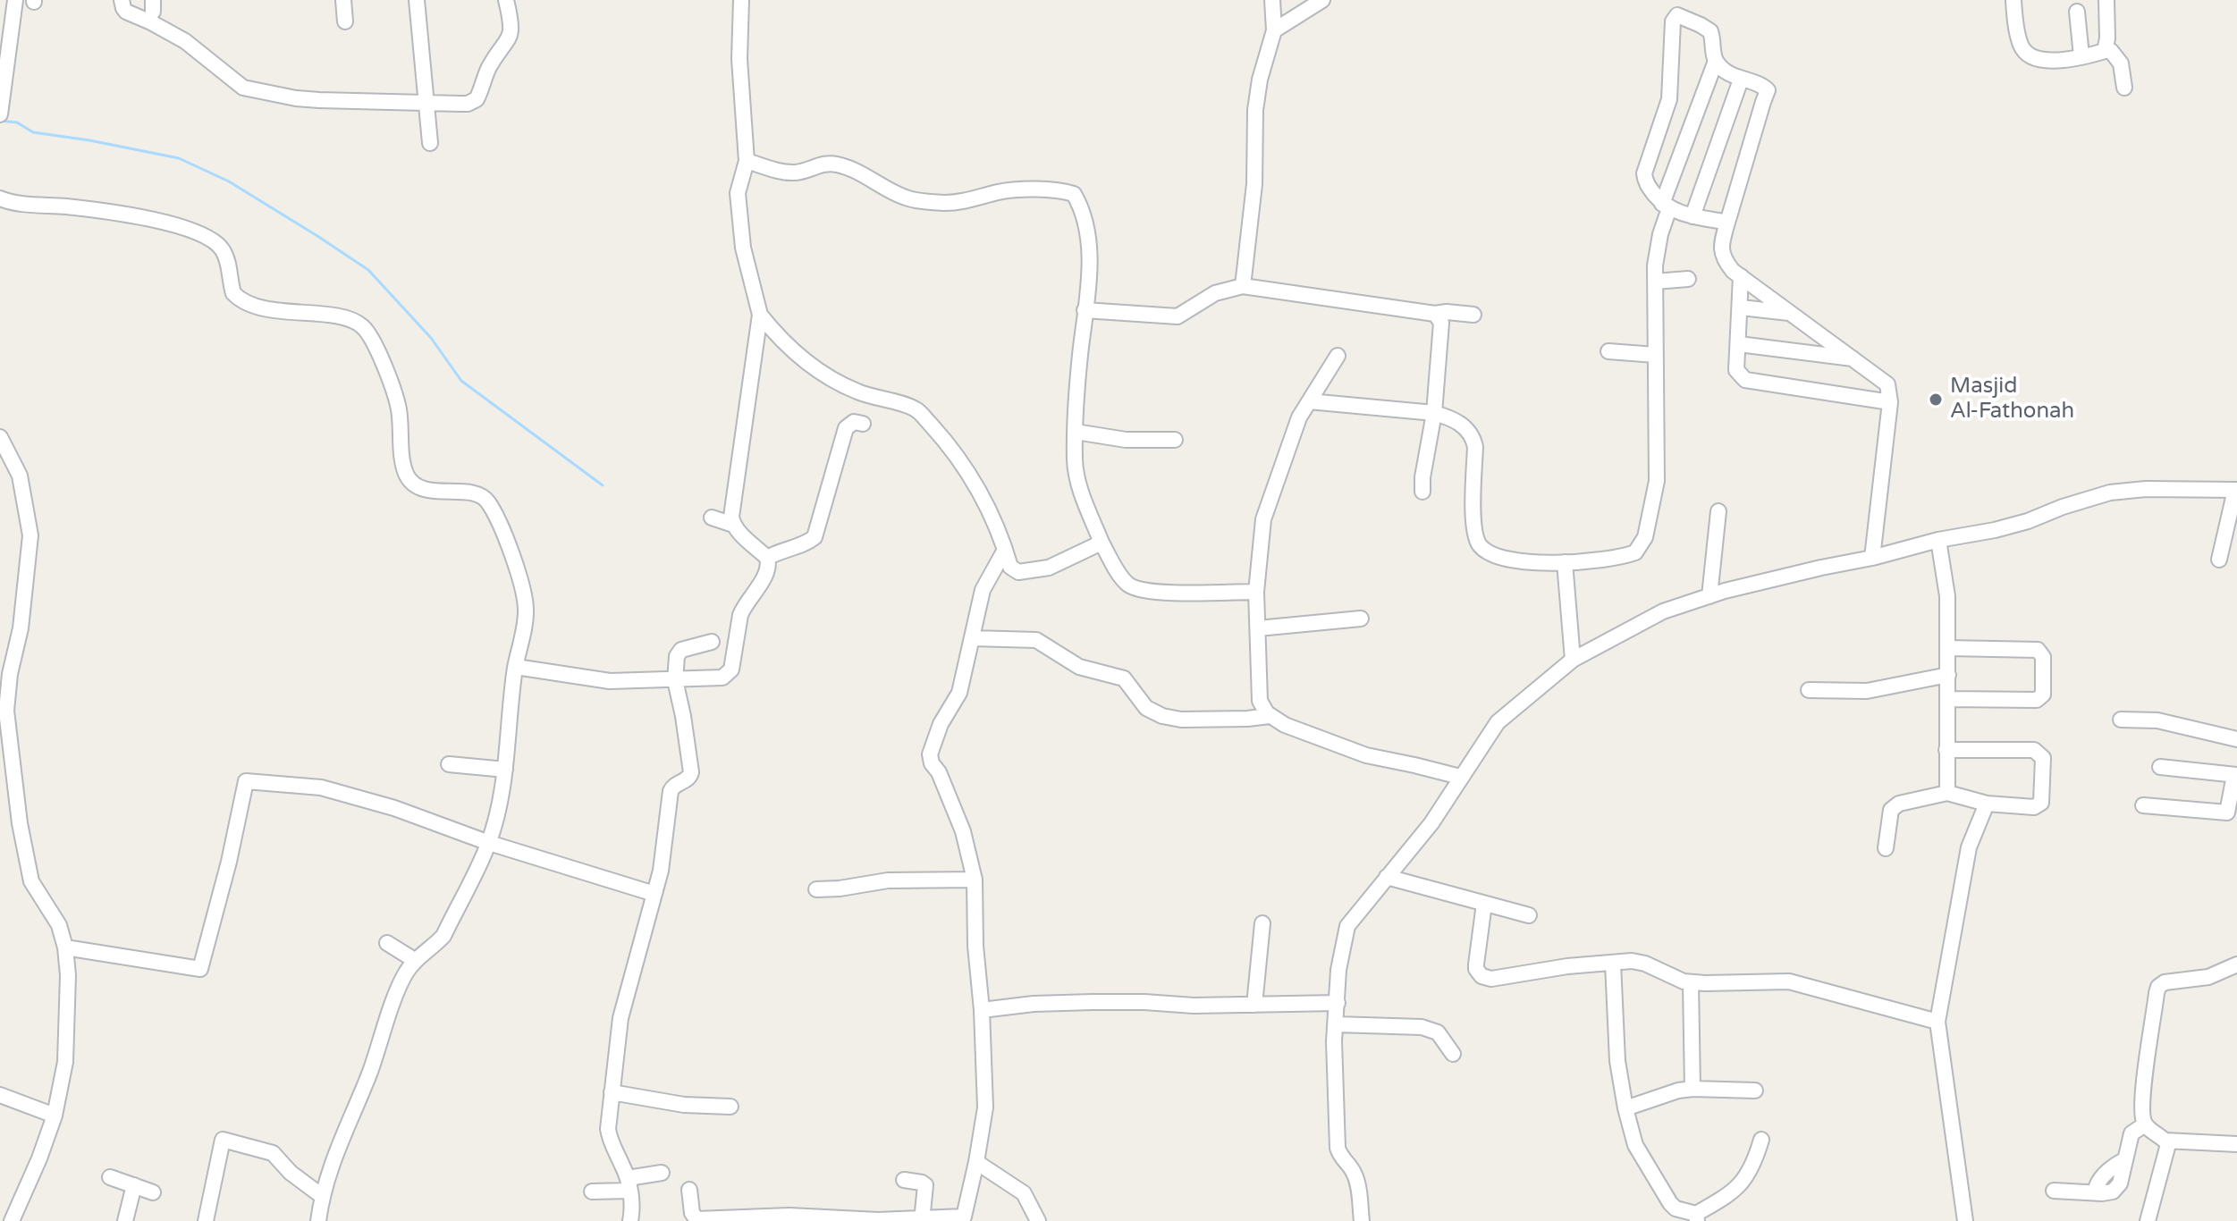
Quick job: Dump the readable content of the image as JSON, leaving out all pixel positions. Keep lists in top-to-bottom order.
{
  "places": ["Masjid Al-Fathonah"]
}
